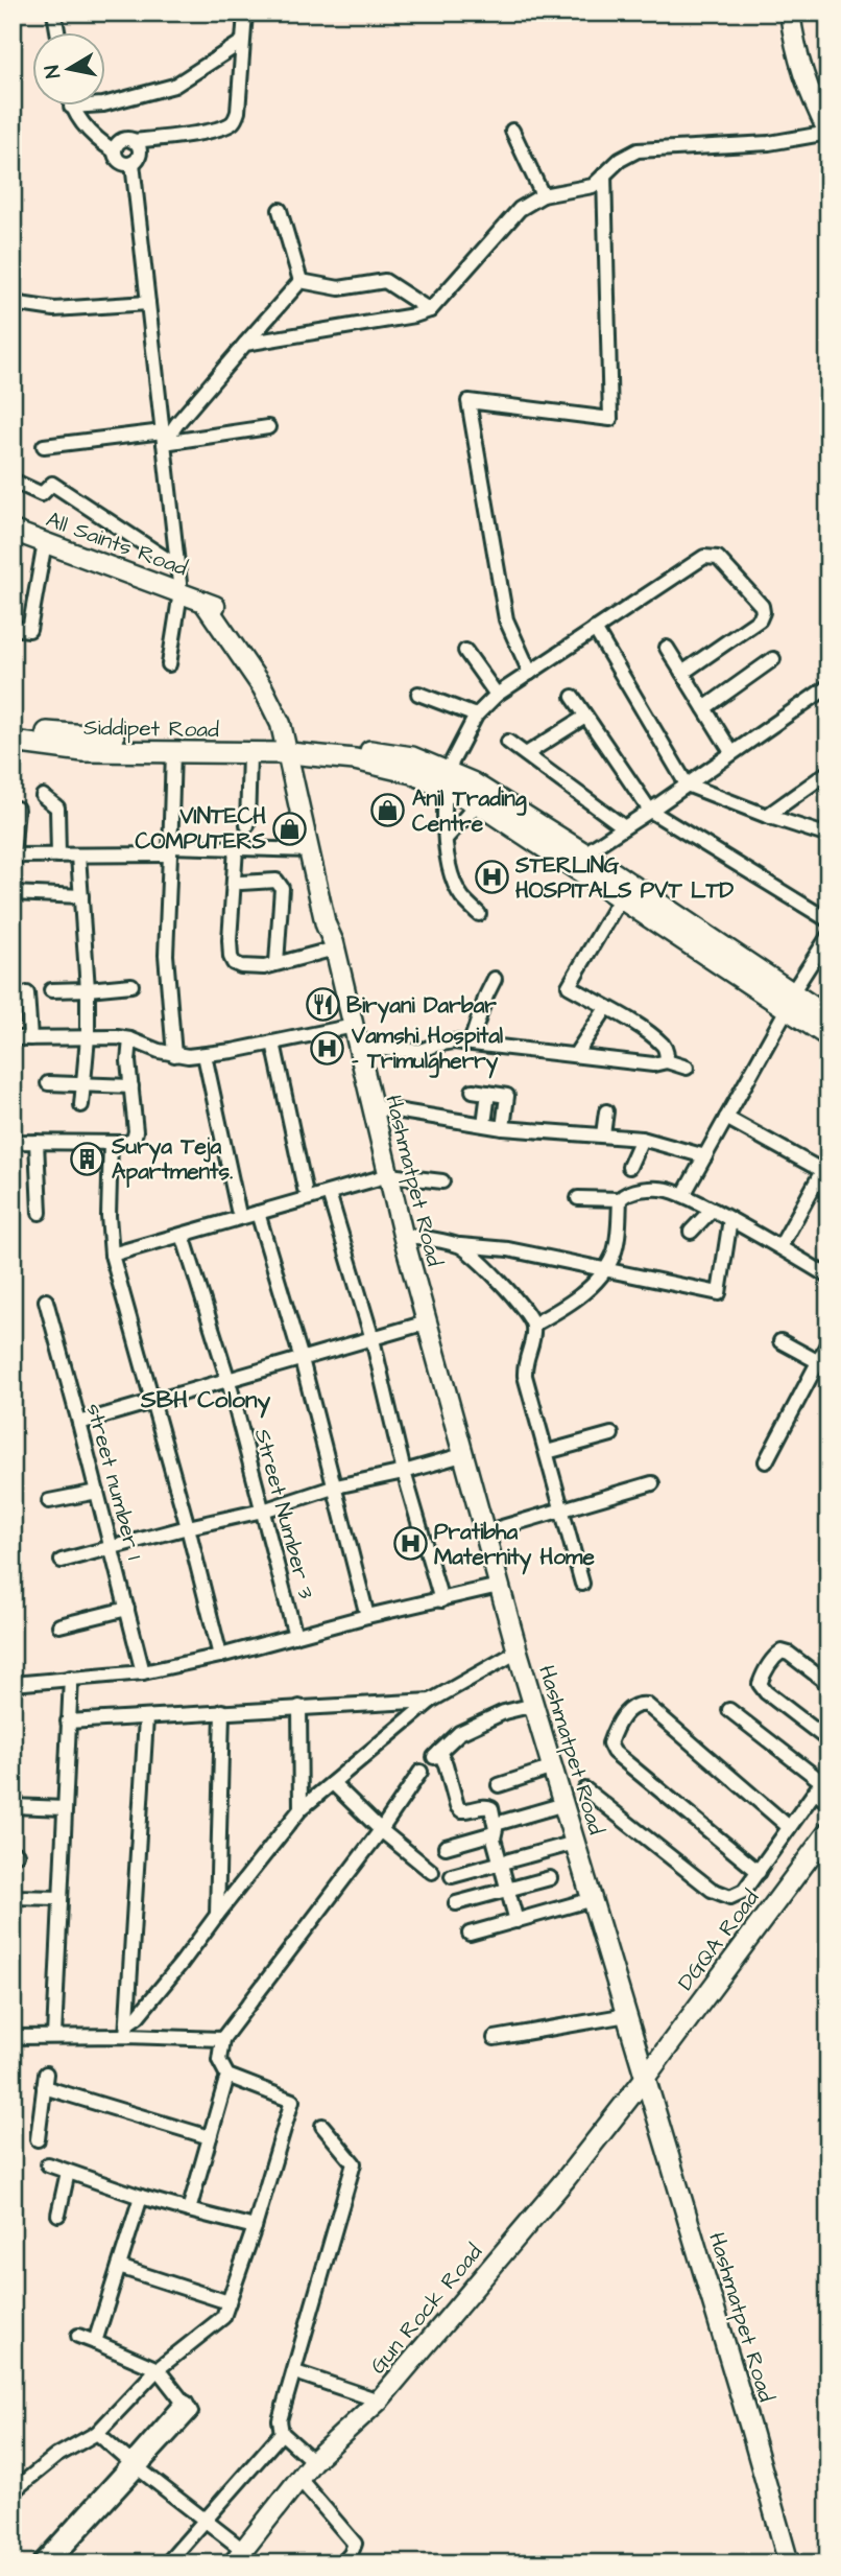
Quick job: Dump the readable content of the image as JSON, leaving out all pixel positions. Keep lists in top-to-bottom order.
{
  "streets": {
    "main road": [
      "All Saints Road",
      "Siddipet Road",
      "Hashmatpet Road",
      "DGQA Road",
      "Gun Rock Road"
    ],
    "street": ["street number 1", "Street Number 3"]
  },
  "crossings": [
    ["All Saints Road", "Siddipet Road"],
    ["All Saints Road", "Hashmatpet Road"],
    ["Siddipet Road", "Hashmatpet Road"],
    ["Hashmatpet Road", "DGQA Road"],
    ["Hashmatpet Road", "Gun Rock Road"],
    ["DGQA Road", "Gun Rock Road"]
  ],
  "districts": ["SBH Colony"],
  "places": {
    "shop": ["Anil Trading Centre", "VINTECH COMPUTERS"],
    "hospital": ["STERLING HOSPITALS PVT LTD", "Vamshi Hospital - Trimulgherry", "Pratibha Maternity Home"],
    "restaurant": ["Biryani Darbar"],
    "building": ["Surya Teja Apartments."]
  },
  "north": "left"
}
